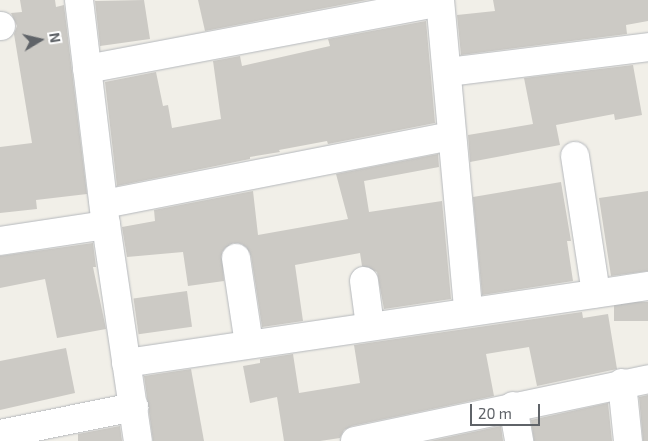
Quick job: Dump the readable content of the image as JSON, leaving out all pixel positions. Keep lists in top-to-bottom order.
{
  "scale_bar": "20 m",
  "north": "right"
}
